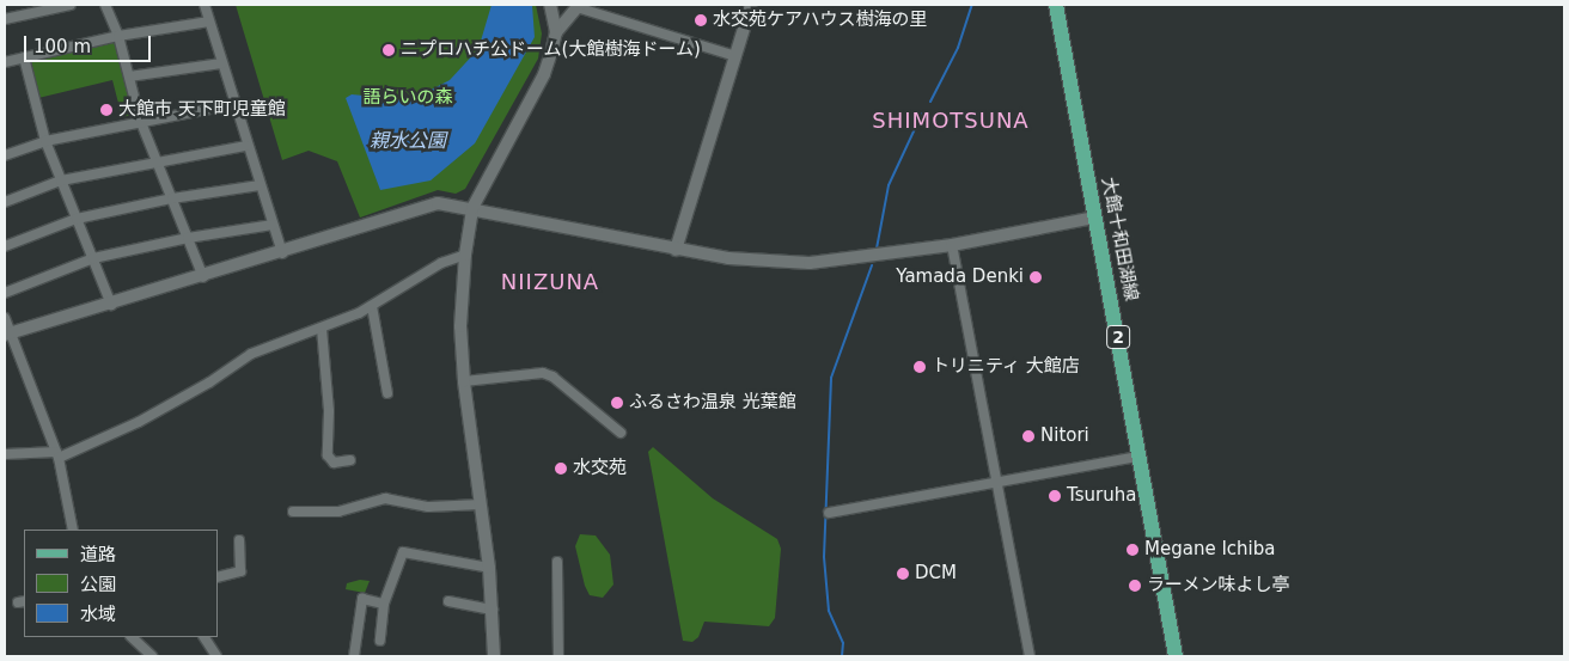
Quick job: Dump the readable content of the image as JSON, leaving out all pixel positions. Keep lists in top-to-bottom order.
{
  "streets": {
    "main road": ["大館十和田湖線", "2"]
  },
  "districts": ["SHIMOTSUNA", "NIIZUNA"],
  "water": ["親水公園"],
  "parks": ["語らいの森"],
  "places": [
    "水交苑ケアハウス樹海の里",
    "ニプロハチ公ドーム(大館樹海ドーム)",
    "大館市 天下町児童館",
    "Yamada Denki",
    "トリニティ 大館店",
    "ふるさわ温泉 光葉館",
    "Nitori",
    "水交苑",
    "Tsuruha",
    "Megane Ichiba",
    "DCM",
    "ラーメン味よし亭"
  ],
  "legend": ["道路", "公園", "水域"],
  "scale_bar": "100 m"
}
